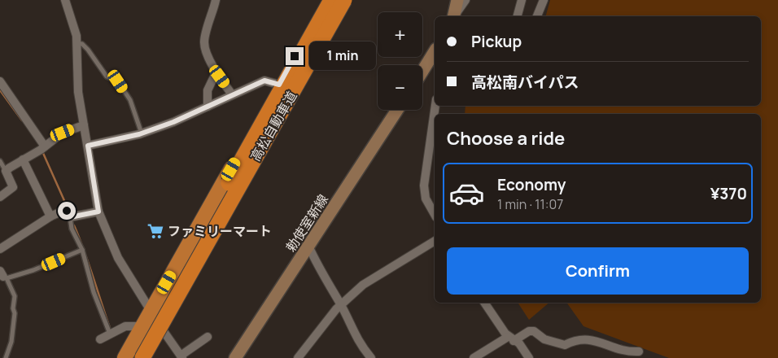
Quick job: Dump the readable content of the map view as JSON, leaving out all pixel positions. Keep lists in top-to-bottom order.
{
  "streets": {
    "highway": ["高松自動車道"],
    "main road": ["勅使室新線"]
  },
  "places": {
    "supermarket": ["ファミリーマート"]
  },
  "page": {
    "map_buttons": ["+", "−"],
    "banner": ["Pickup", "高松南バイパス"],
    "bubble": "1 min",
    "heading": "Choose a ride",
    "list": [
      {
        "name": "Economy",
        "note": "1 min · 11:07",
        "value": "¥370"
      }
    ],
    "buttons": "Confirm"
  }
}
